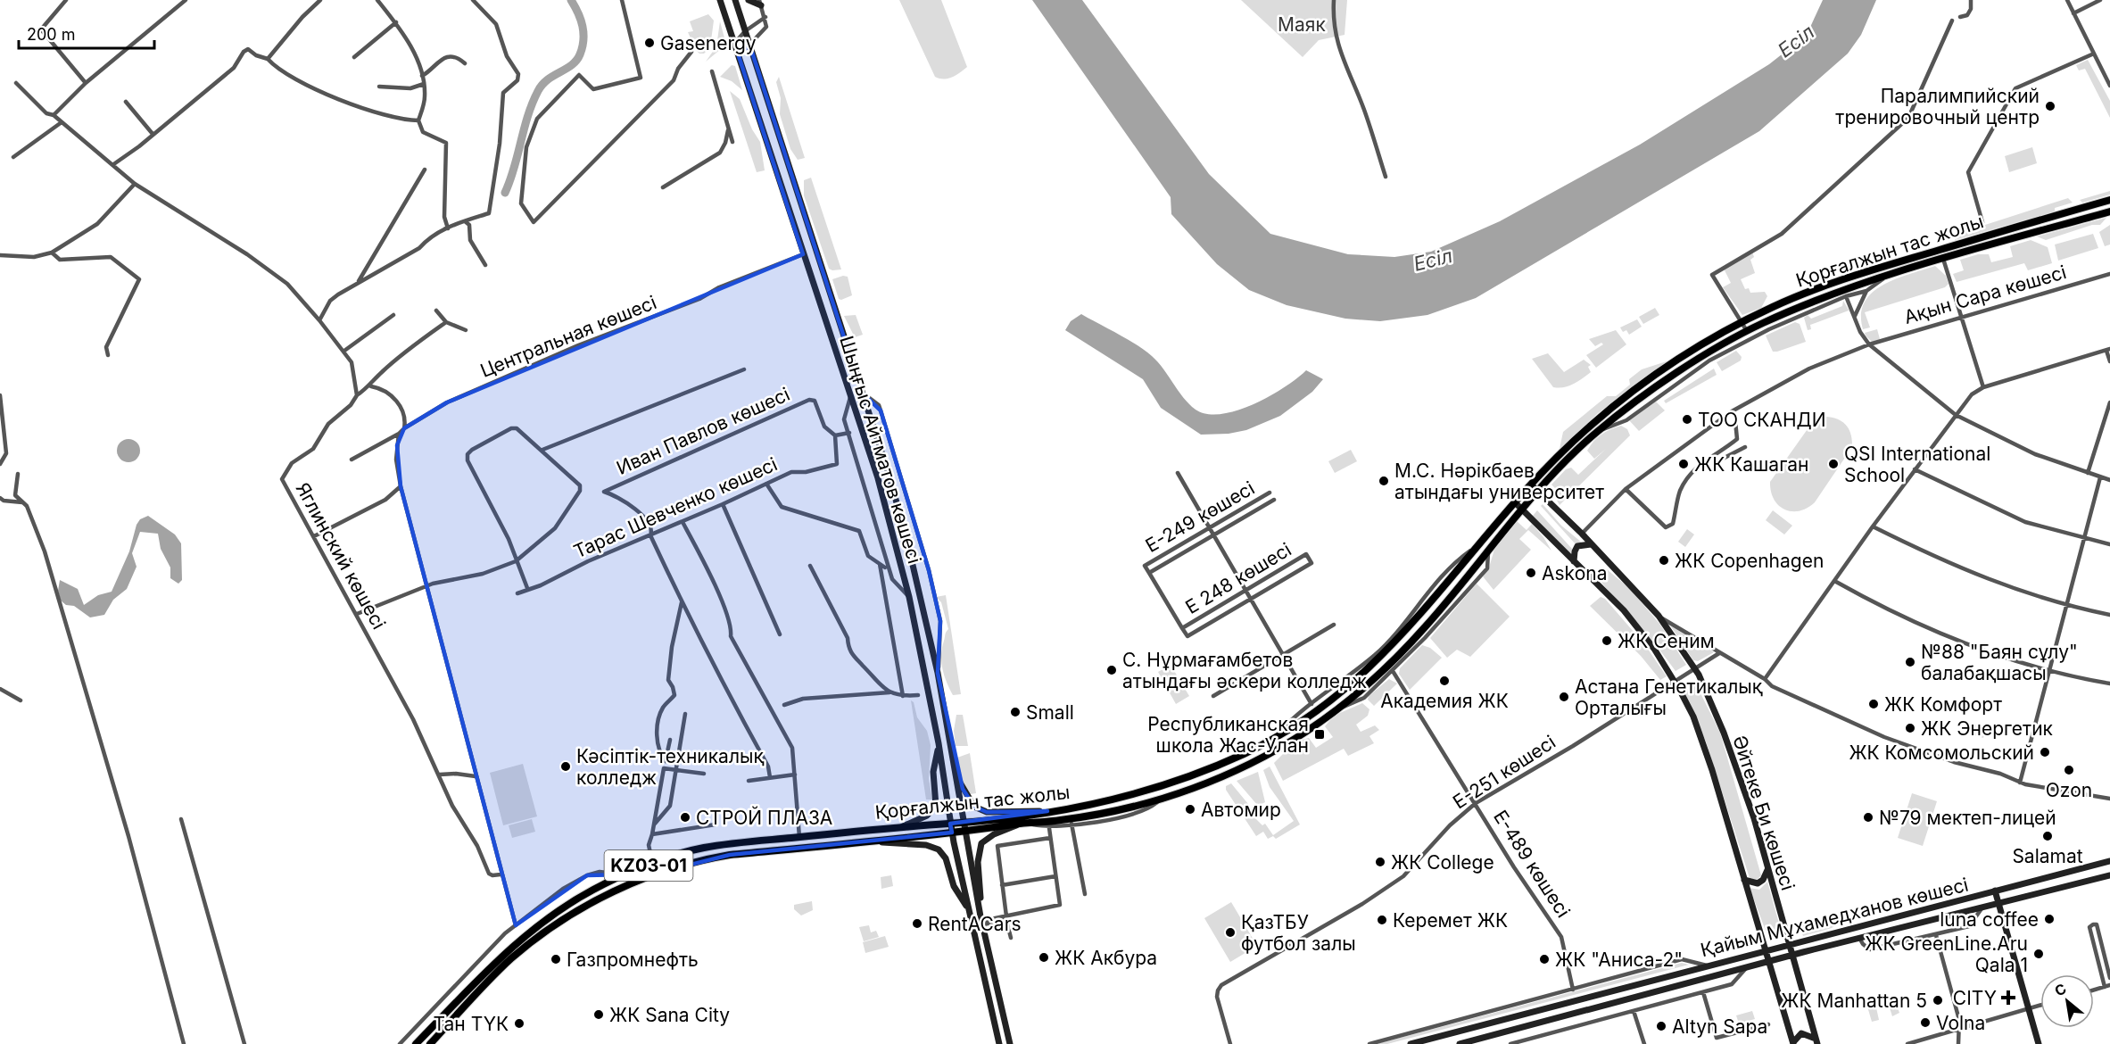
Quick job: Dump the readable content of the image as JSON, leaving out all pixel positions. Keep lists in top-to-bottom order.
{
  "streets": {
    "main road": [
      "Қорғалжын тас жолы",
      "Шыңғыс Айтматов көшесі",
      "Әйтеке Би көшесі",
      "KZ03-01",
      "Қайым Мұхамедханов көшесі"
    ],
    "street": [
      "Ақын Сара көшесі",
      "Центральная көшесі",
      "Иван Павлов көшесі",
      "Тарас Шевченко көшесі",
      "Е-249 көшесі",
      "Яглинский көшесі",
      "Е 248 көшесі",
      "Е-251 көшесі",
      "Е-489 көшесі"
    ]
  },
  "crossings": [
    ["Қорғалжын тас жолы", "Шыңғыс Айтматов көшесі"],
    ["Қорғалжын тас жолы", "Әйтеке Би көшесі"],
    ["Ақын Сара көшесі", "Әйтеке Би көшесі"],
    ["Центральная көшесі", "Шыңғыс Айтматов көшесі"],
    ["Иван Павлов көшесі", "Тарас Шевченко көшесі"],
    ["Е-249 көшесі", "Е 248 көшесі"],
    ["Е-251 көшесі", "Әйтеке Би көшесі"],
    ["Е-251 көшесі", "Е-489 көшесі"],
    ["Әйтеке Би көшесі", "Қайым Мұхамедханов көшесі"]
  ],
  "water": ["Есіл"],
  "parks": ["Маяк"],
  "places": {
    "other": [
      "Gasenergy",
      "Паралимпийский тренировочный центр",
      "ТОО СКАНДИ",
      "ЖК Кашаган",
      "QSI International School",
      "М.С. Нәрікбаев атындағы университет",
      "ЖК Copenhagen",
      "Askona",
      "ЖК Сеним",
      "№88 \"Баян сұлу\" балабақшасы",
      "С. Нұрмағамбетов атындағы әскери колледж",
      "Академия ЖК",
      "Астана Генетикалық Орталығы",
      "ЖК Комфорт",
      "Small",
      "ЖК Энергетик",
      "ЖК Комсомольский",
      "Кәсіптік-техникалық колледж",
      "Ozon",
      "Автомир",
      "СТРОЙ ПЛАЗА",
      "№79 мектеп-лицей",
      "Salamat",
      "ЖК College",
      "luna coffee",
      "Керемет ЖК",
      "RentACars",
      "ҚазТБУ футбол залы",
      "ЖК GreenLine.Aru Qala 1",
      "ЖК Акбура",
      "Газпромнефть",
      "ЖК \"Аниса-2\"",
      "ЖК Manhattan 5",
      "ЖК Sana City",
      "Volna",
      "Тан ТҮК",
      "Altyn Sapa"
    ],
    "transit": ["Республиканская школа Жас-Улан"],
    "health": ["CITY"]
  },
  "scale_bar": "200 m",
  "north": "top left"
}
